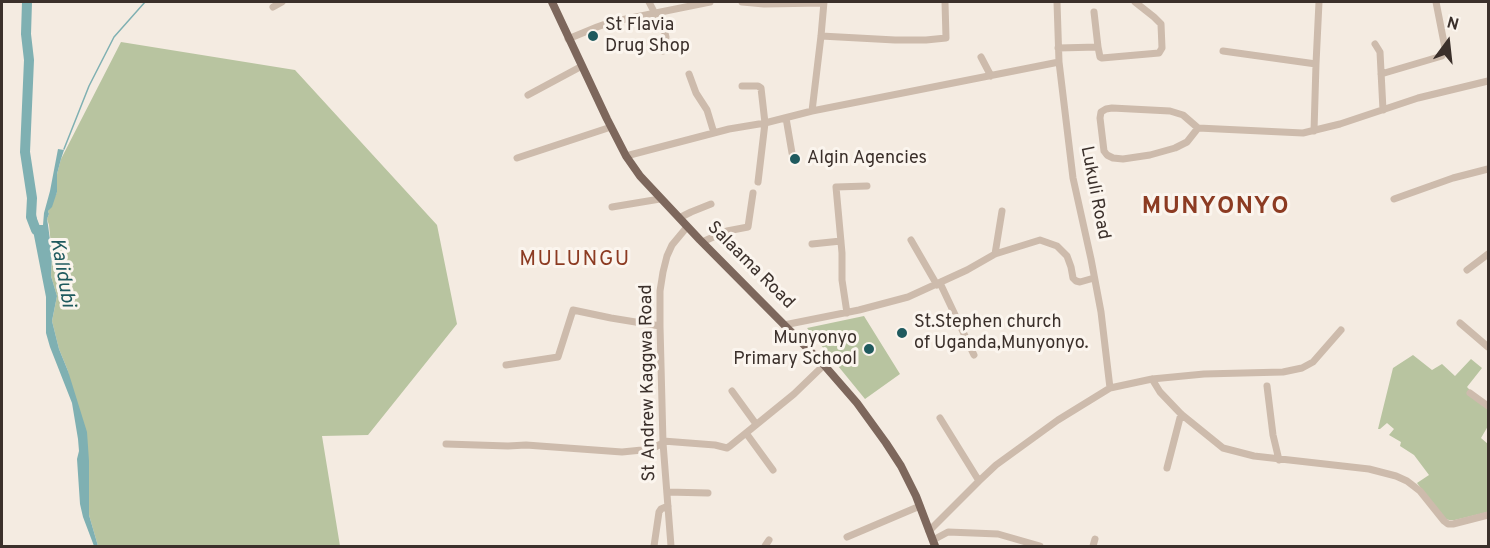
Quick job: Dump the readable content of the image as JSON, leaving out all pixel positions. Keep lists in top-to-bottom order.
{
  "streets": {
    "main road": ["Salaama Road"],
    "street": ["Lukuli Road", "St Andrew Kaggwa Road"]
  },
  "crossings": [
    ["Salaama Road", "St Andrew Kaggwa Road"]
  ],
  "districts": ["MUNYONYO", "MULUNGU"],
  "water": ["Kalidubi"],
  "places": [
    "St Flavia Drug Shop",
    "Algin Agencies",
    "St.Stephen church of Uganda,Munyonyo.",
    "Munyonyo Primary School"
  ],
  "north": "top"
}
